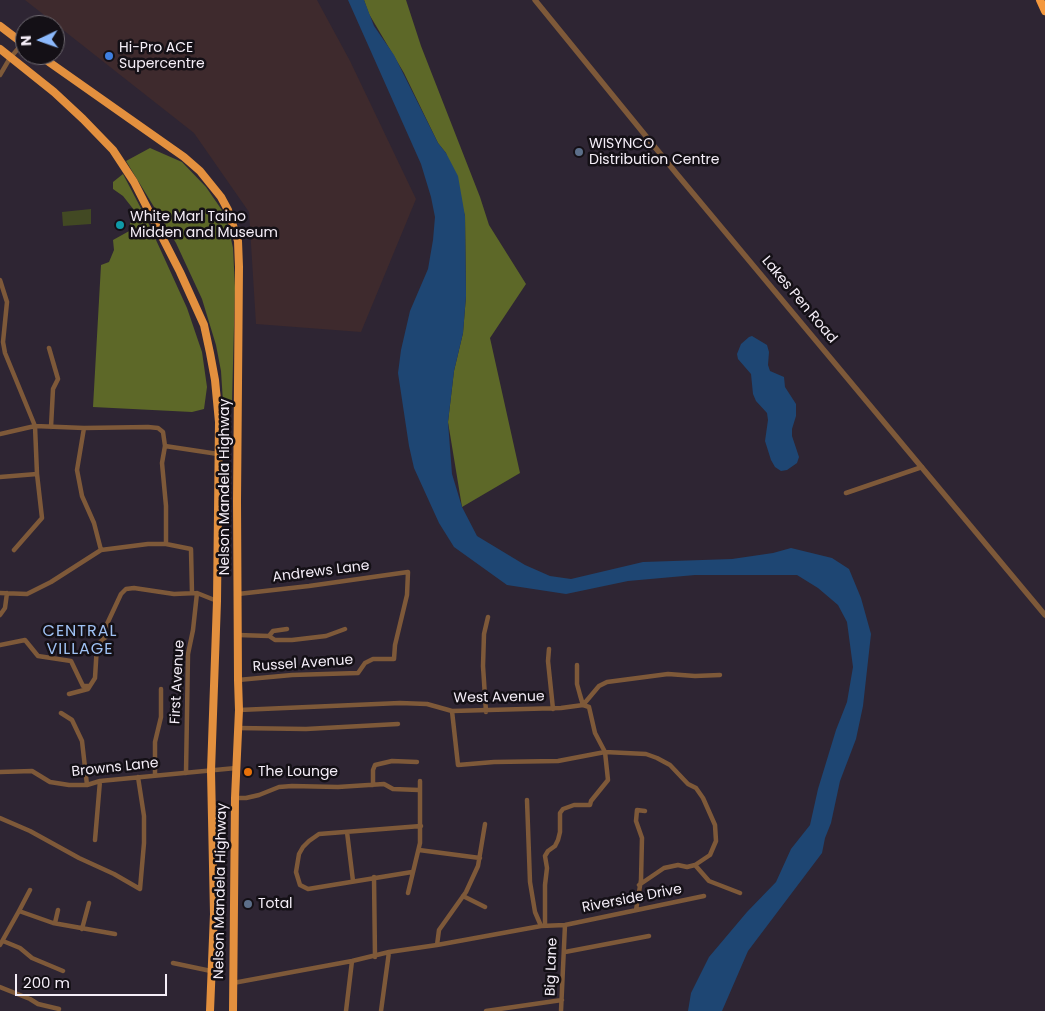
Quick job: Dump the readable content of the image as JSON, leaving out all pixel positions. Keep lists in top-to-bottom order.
{
  "streets": {
    "highway": ["Nelson Mandela Highway"],
    "street": [
      "Lakes Pen Road",
      "Andrews Lane",
      "Russel Avenue",
      "First Avenue",
      "West Avenue",
      "Browns Lane",
      "Riverside Drive",
      "Big Lane"
    ]
  },
  "crossings": [
    ["Nelson Mandela Highway", "Andrews Lane"],
    ["Nelson Mandela Highway", "Russel Avenue"],
    ["Nelson Mandela Highway", "West Avenue"],
    ["Nelson Mandela Highway", "Browns Lane"],
    ["Nelson Mandela Highway", "Riverside Drive"],
    ["Andrews Lane", "Russel Avenue"],
    ["First Avenue", "Browns Lane"],
    ["Riverside Drive", "Big Lane"]
  ],
  "districts": ["CENTRAL VILLAGE"],
  "places": [
    "Hi-Pro ACE Supercentre",
    "WISYNCO Distribution Centre",
    "White Marl Taino Midden and Museum",
    "The Lounge",
    "Total"
  ],
  "scale_bar": "200 m",
  "north": "left"
}
